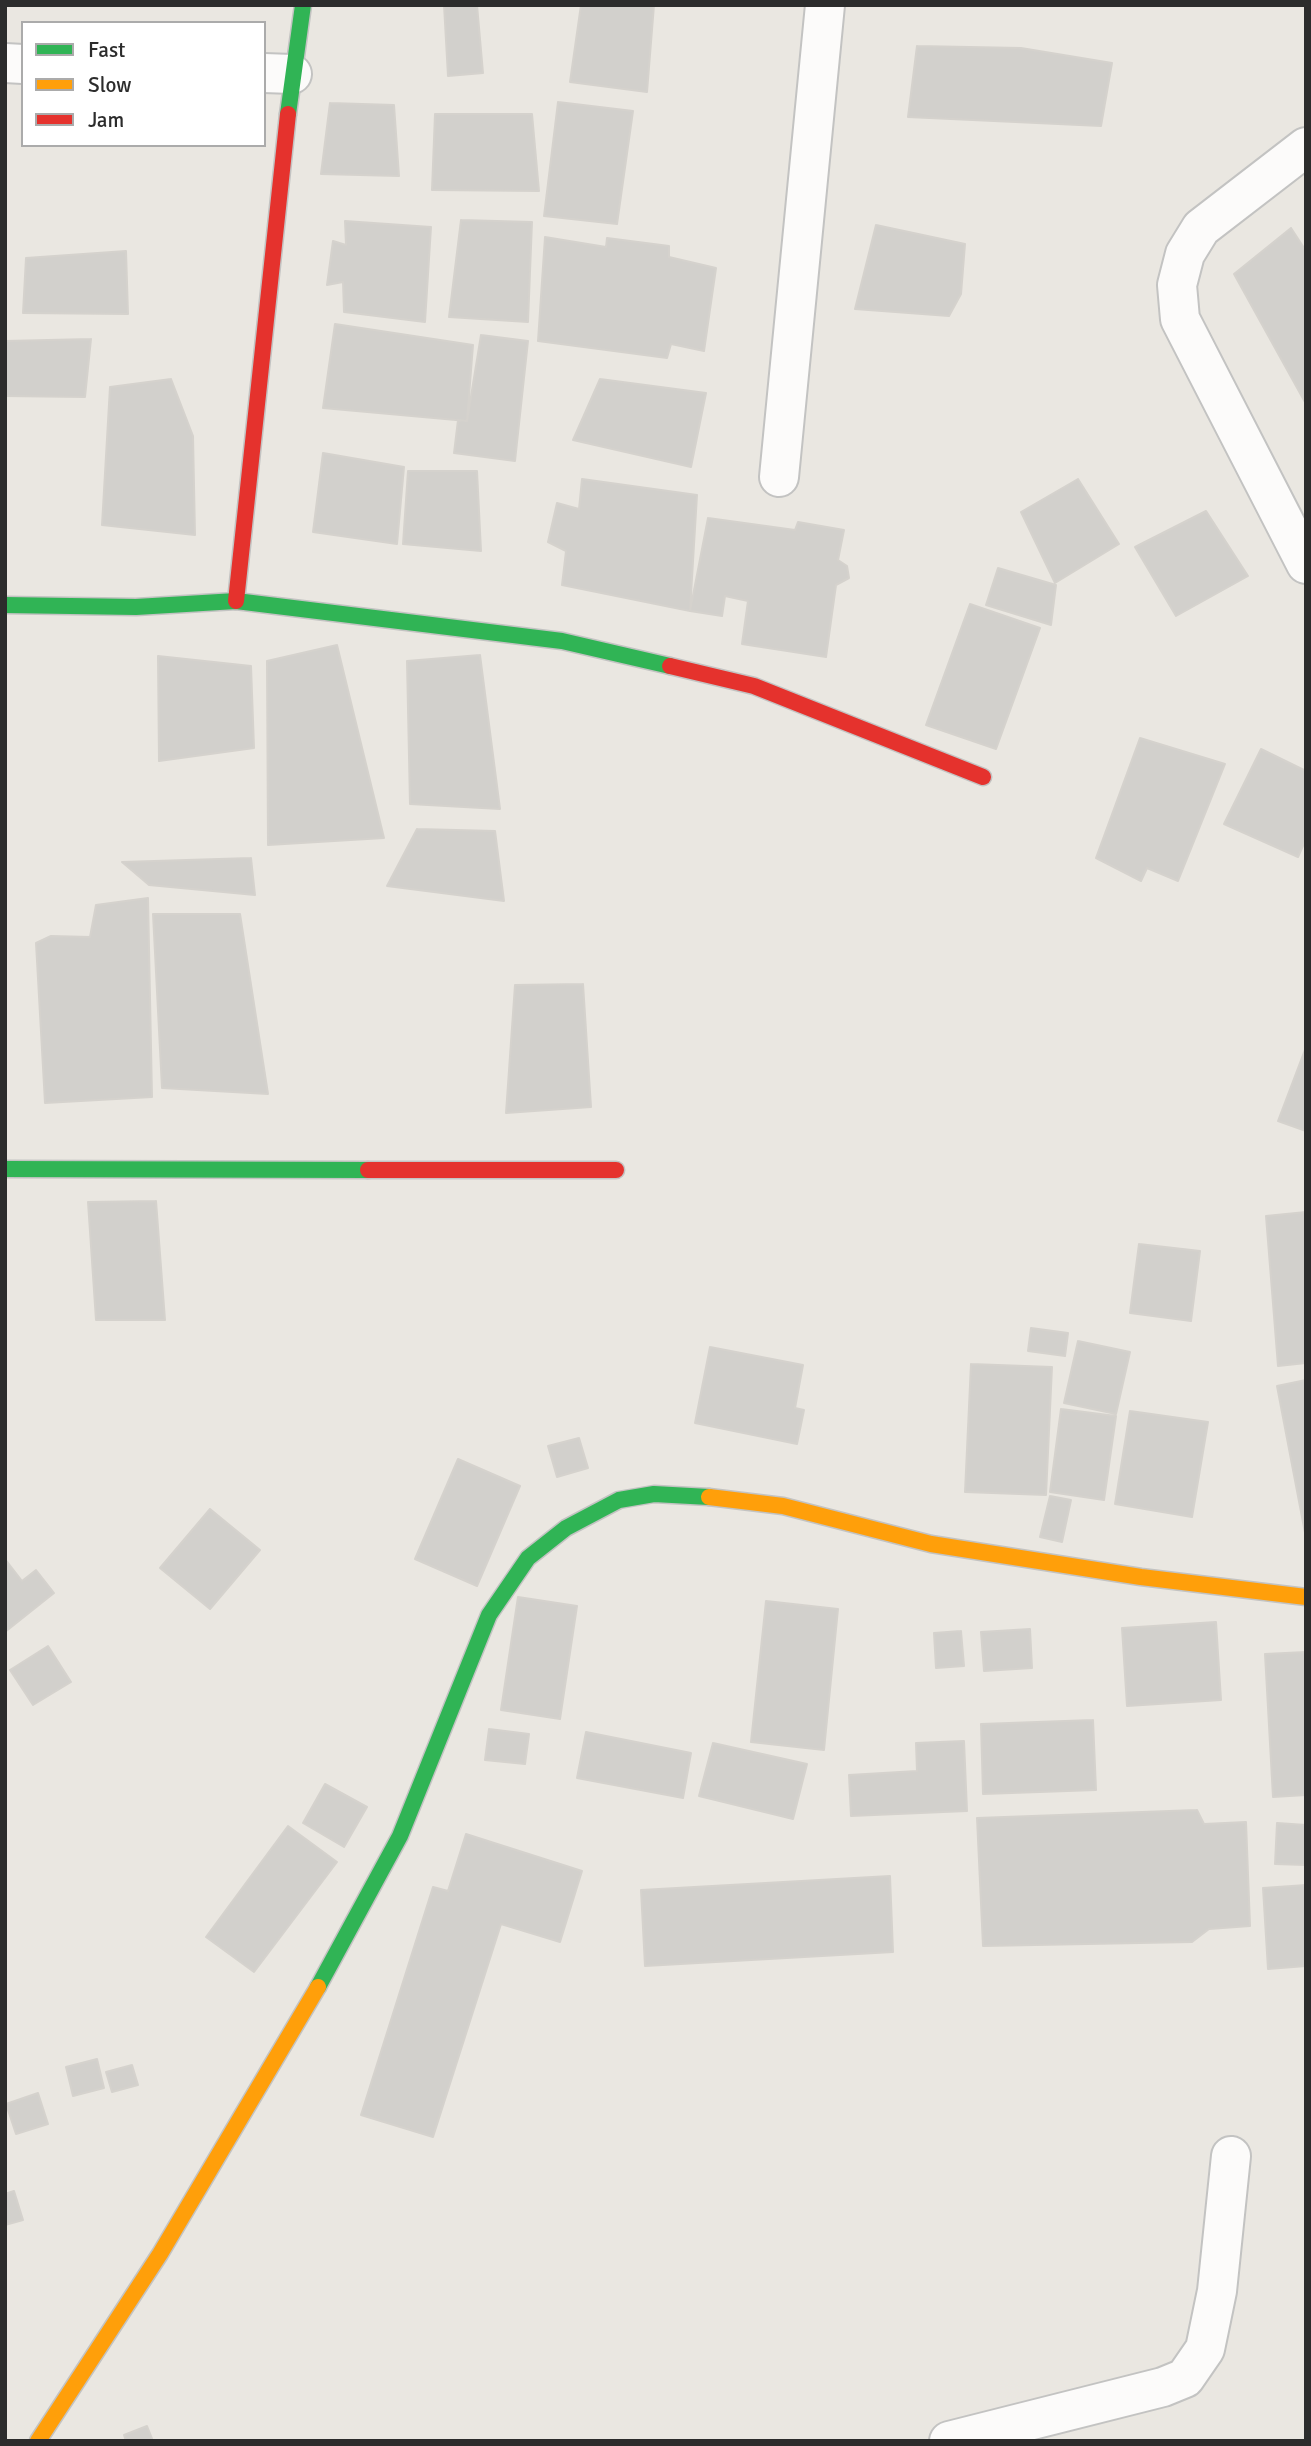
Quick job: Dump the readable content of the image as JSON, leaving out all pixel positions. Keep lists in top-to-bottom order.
{
  "legend": ["Fast", "Slow", "Jam"]
}
